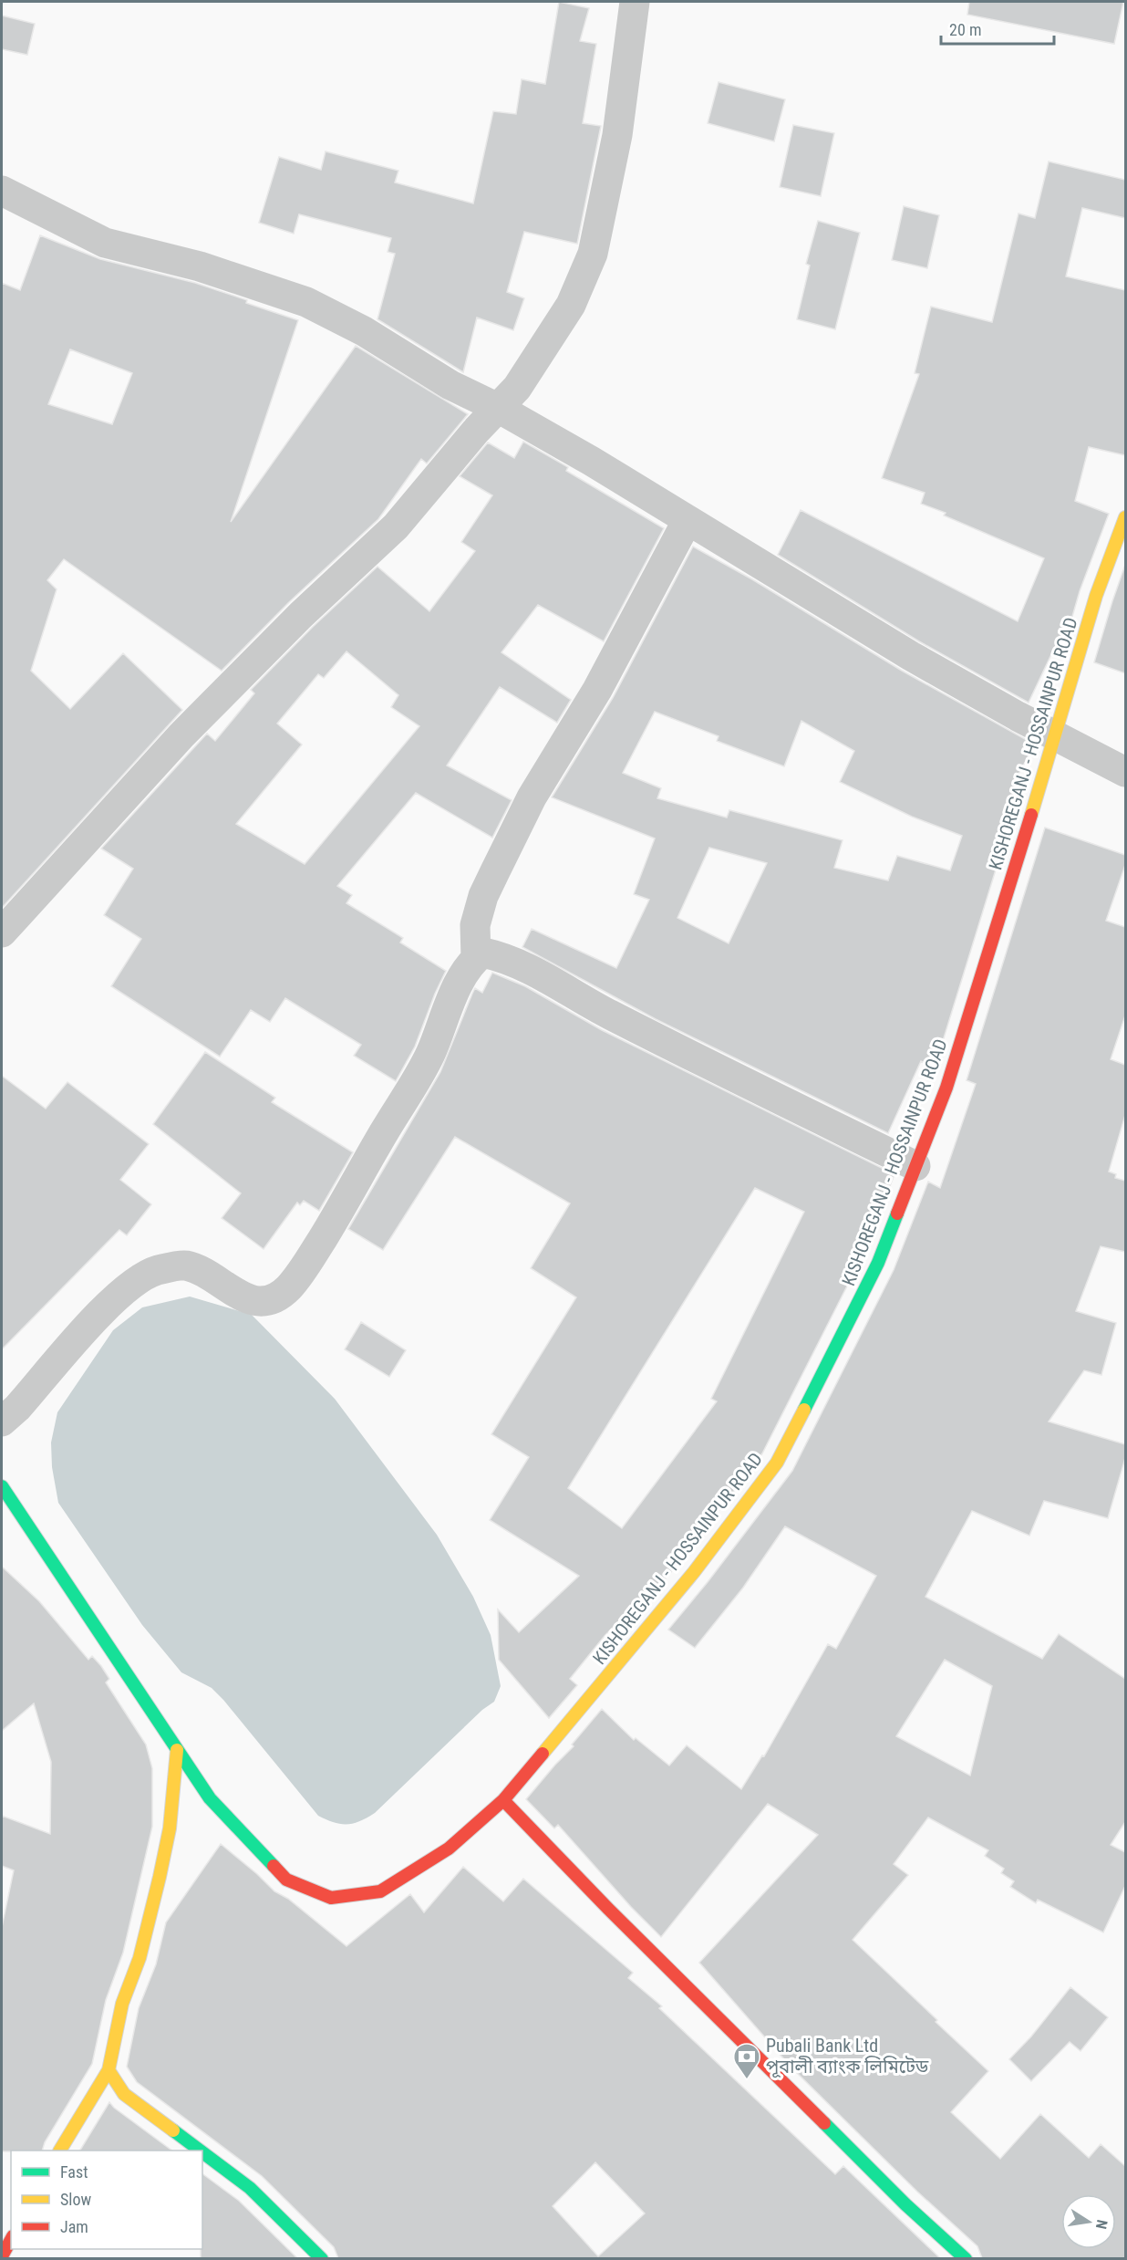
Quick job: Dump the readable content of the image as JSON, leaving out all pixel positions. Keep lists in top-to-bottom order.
{
  "streets": {
    "main road": ["KISHOREGANJ - HOSSAINPUR ROAD"]
  },
  "places": {
    "bank": ["Pubali Bank Ltd পূবালী ব্যাংক লিমিটেড"]
  },
  "legend": ["Fast", "Slow", "Jam"],
  "scale_bar": "20 m",
  "north": "right"
}
